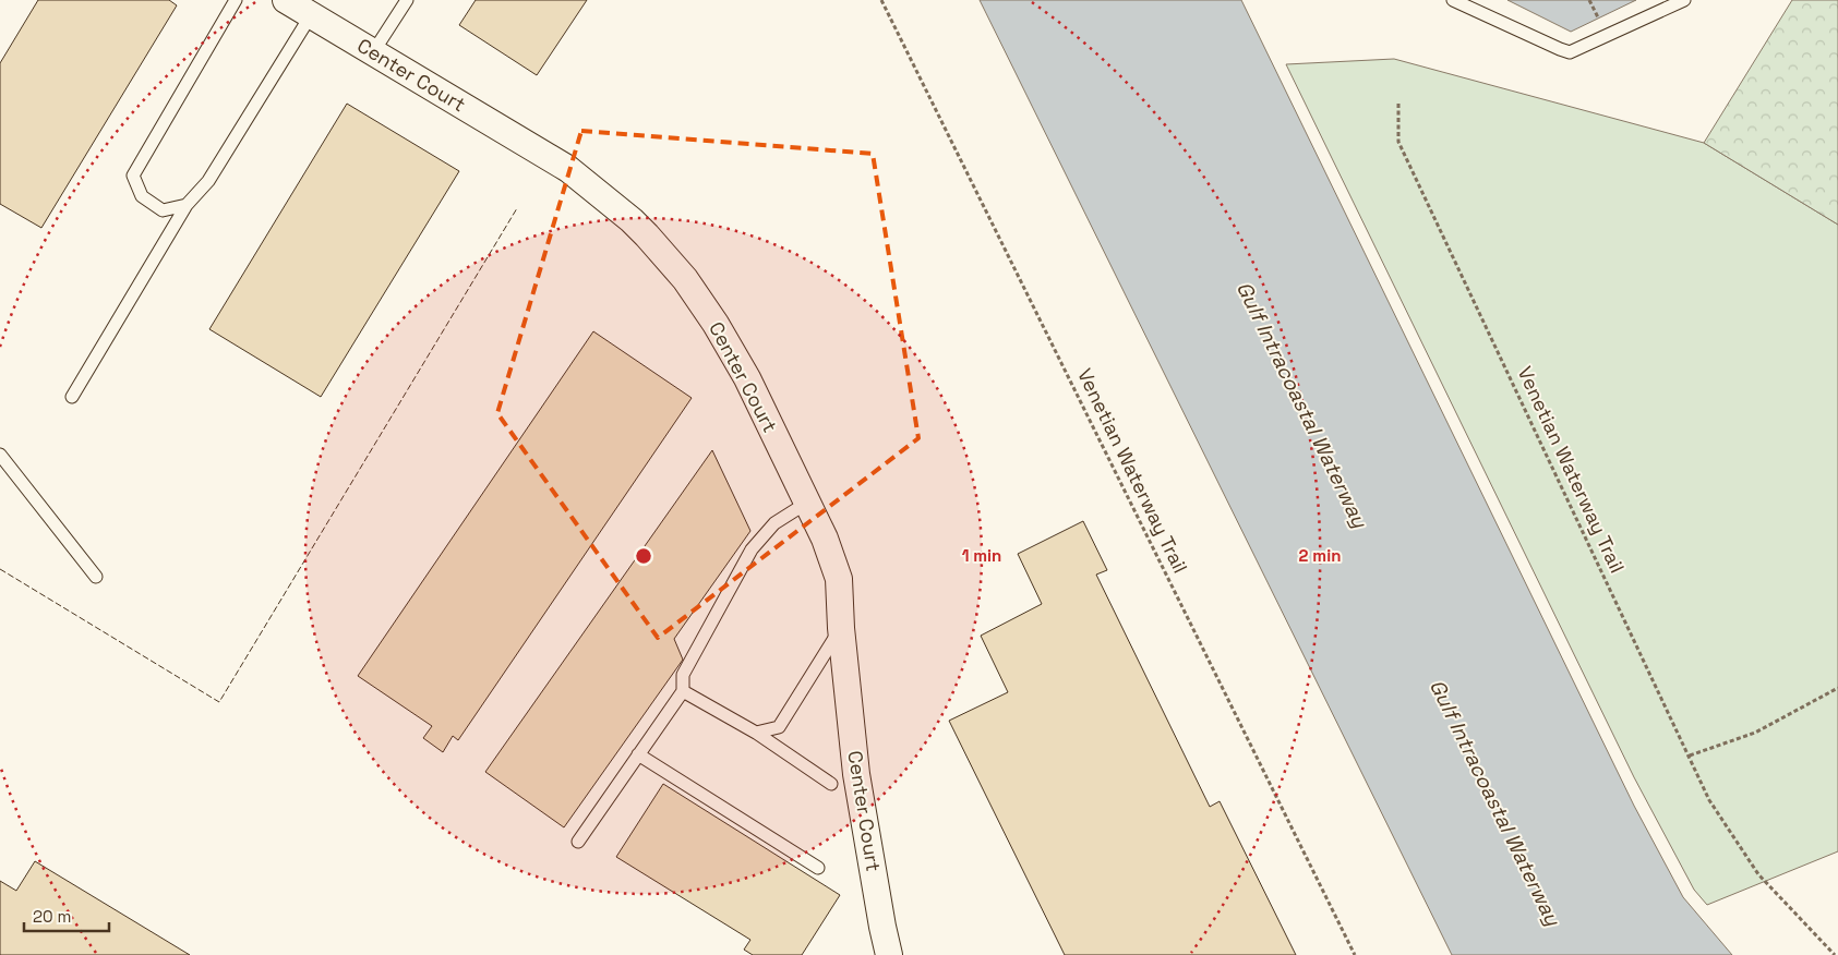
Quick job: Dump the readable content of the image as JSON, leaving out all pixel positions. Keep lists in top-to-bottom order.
{
  "streets": {
    "street": ["Center Court"],
    "path": ["Venetian Waterway Trail"]
  },
  "water": ["Gulf Intracoastal Waterway"],
  "scale_bar": "20 m",
  "rings": ["1 min", "2 min"]
}
